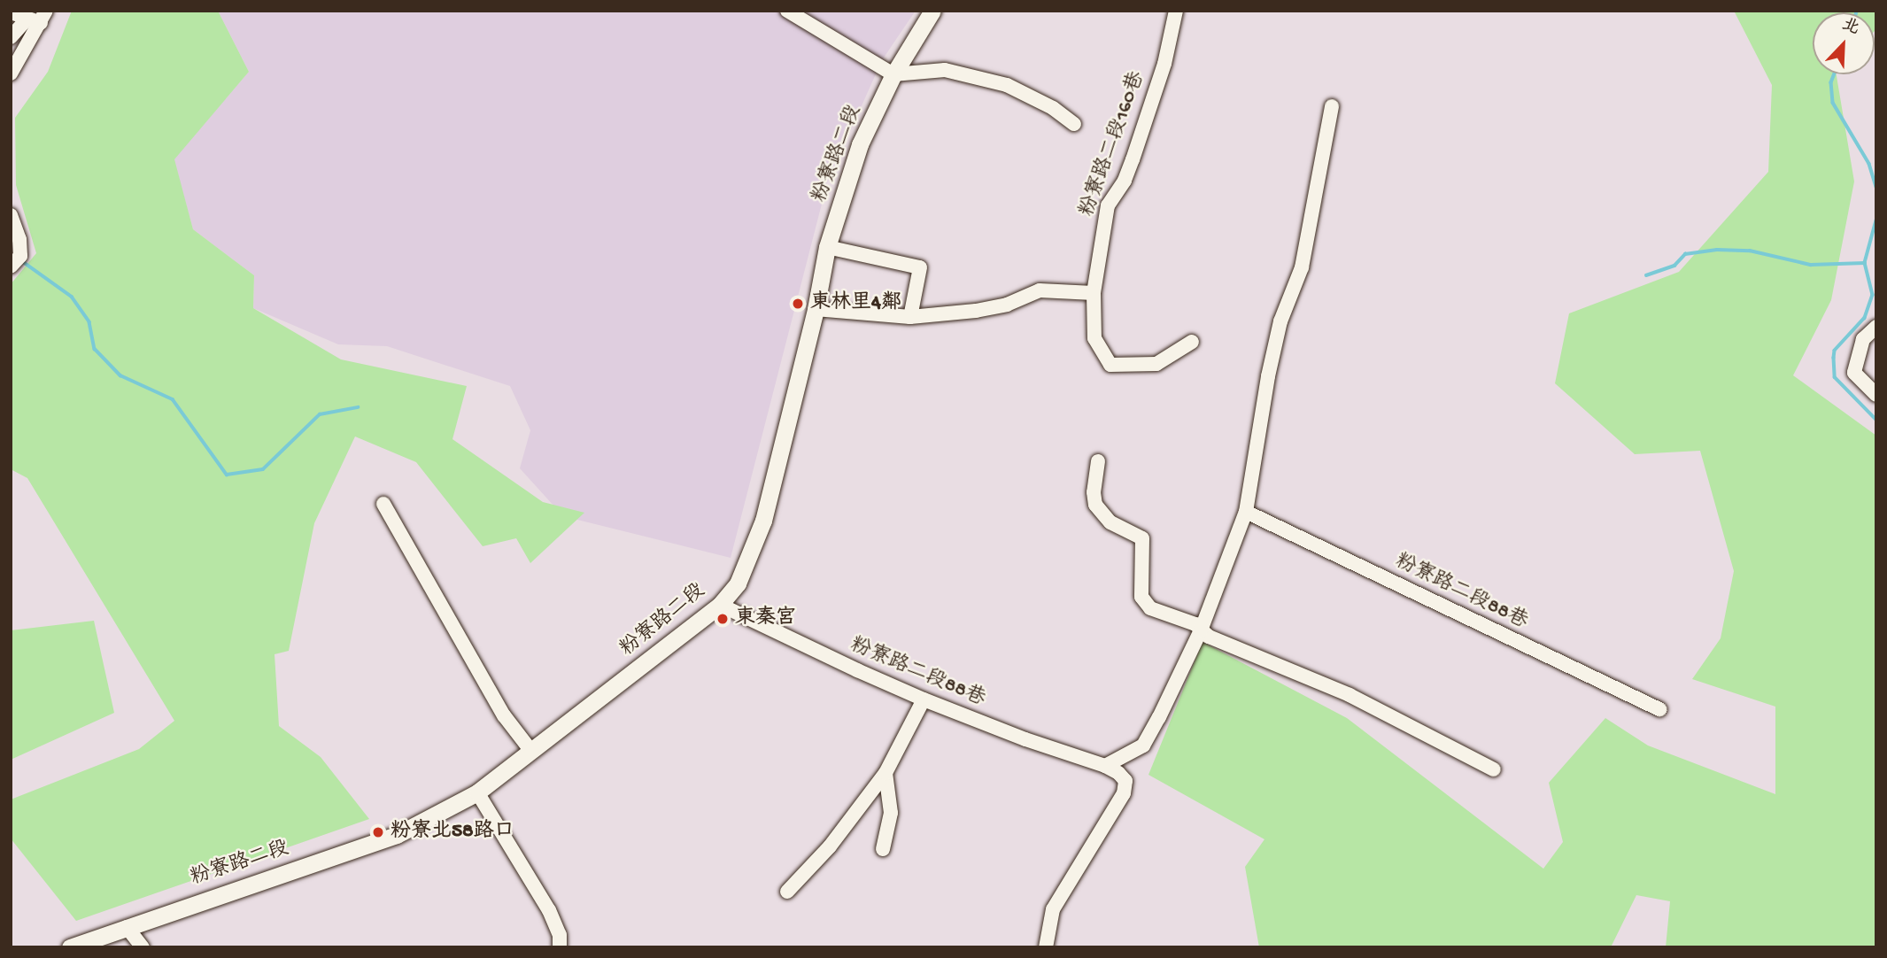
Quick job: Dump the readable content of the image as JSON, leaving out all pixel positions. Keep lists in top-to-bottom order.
{
  "streets": {
    "main road": ["粉寮路二段"],
    "street": ["粉寮路二段160巷", "粉寮路二段88巷"]
  },
  "crossings": [
    ["粉寮路二段", "粉寮路二段88巷"]
  ],
  "places": ["東林里4鄰", "東秦宮", "粉寮北58路口"],
  "north": "top right"
}
